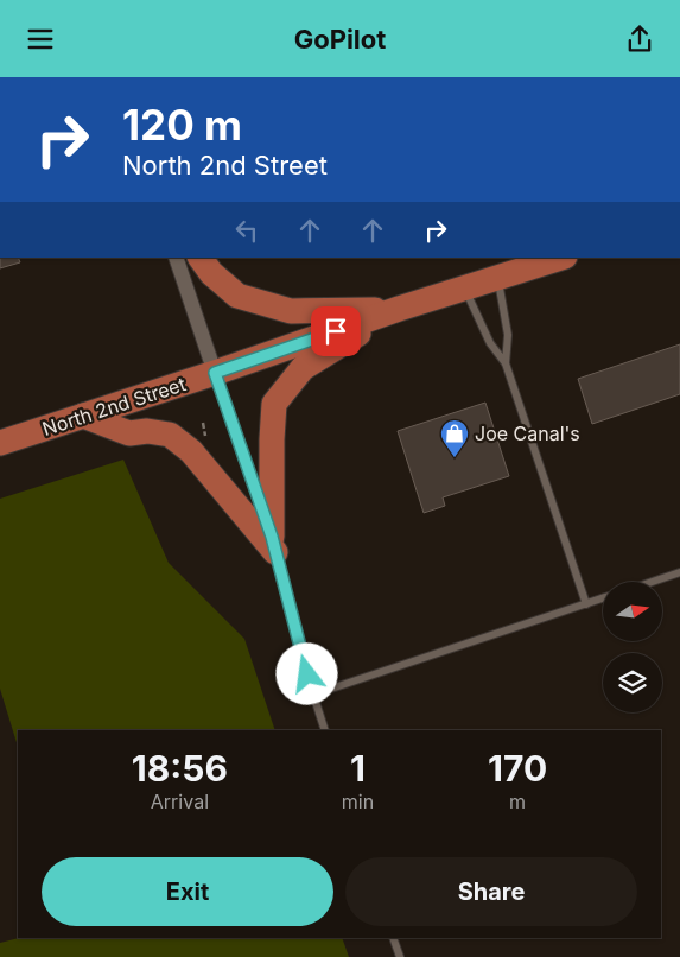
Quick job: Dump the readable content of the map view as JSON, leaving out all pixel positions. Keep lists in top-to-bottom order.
{
  "streets": {
    "main road": ["North 2nd Street"]
  },
  "places": {
    "shop": ["Joe Canal's"]
  },
  "north": "right",
  "page": {
    "header": "GoPilot",
    "turn": ["120 m", "North 2nd Street"],
    "eta": [
      "18:56",
      "Arrival",
      "1",
      "min",
      "170",
      "m"
    ],
    "buttons": ["Exit", "Share"]
  }
}
